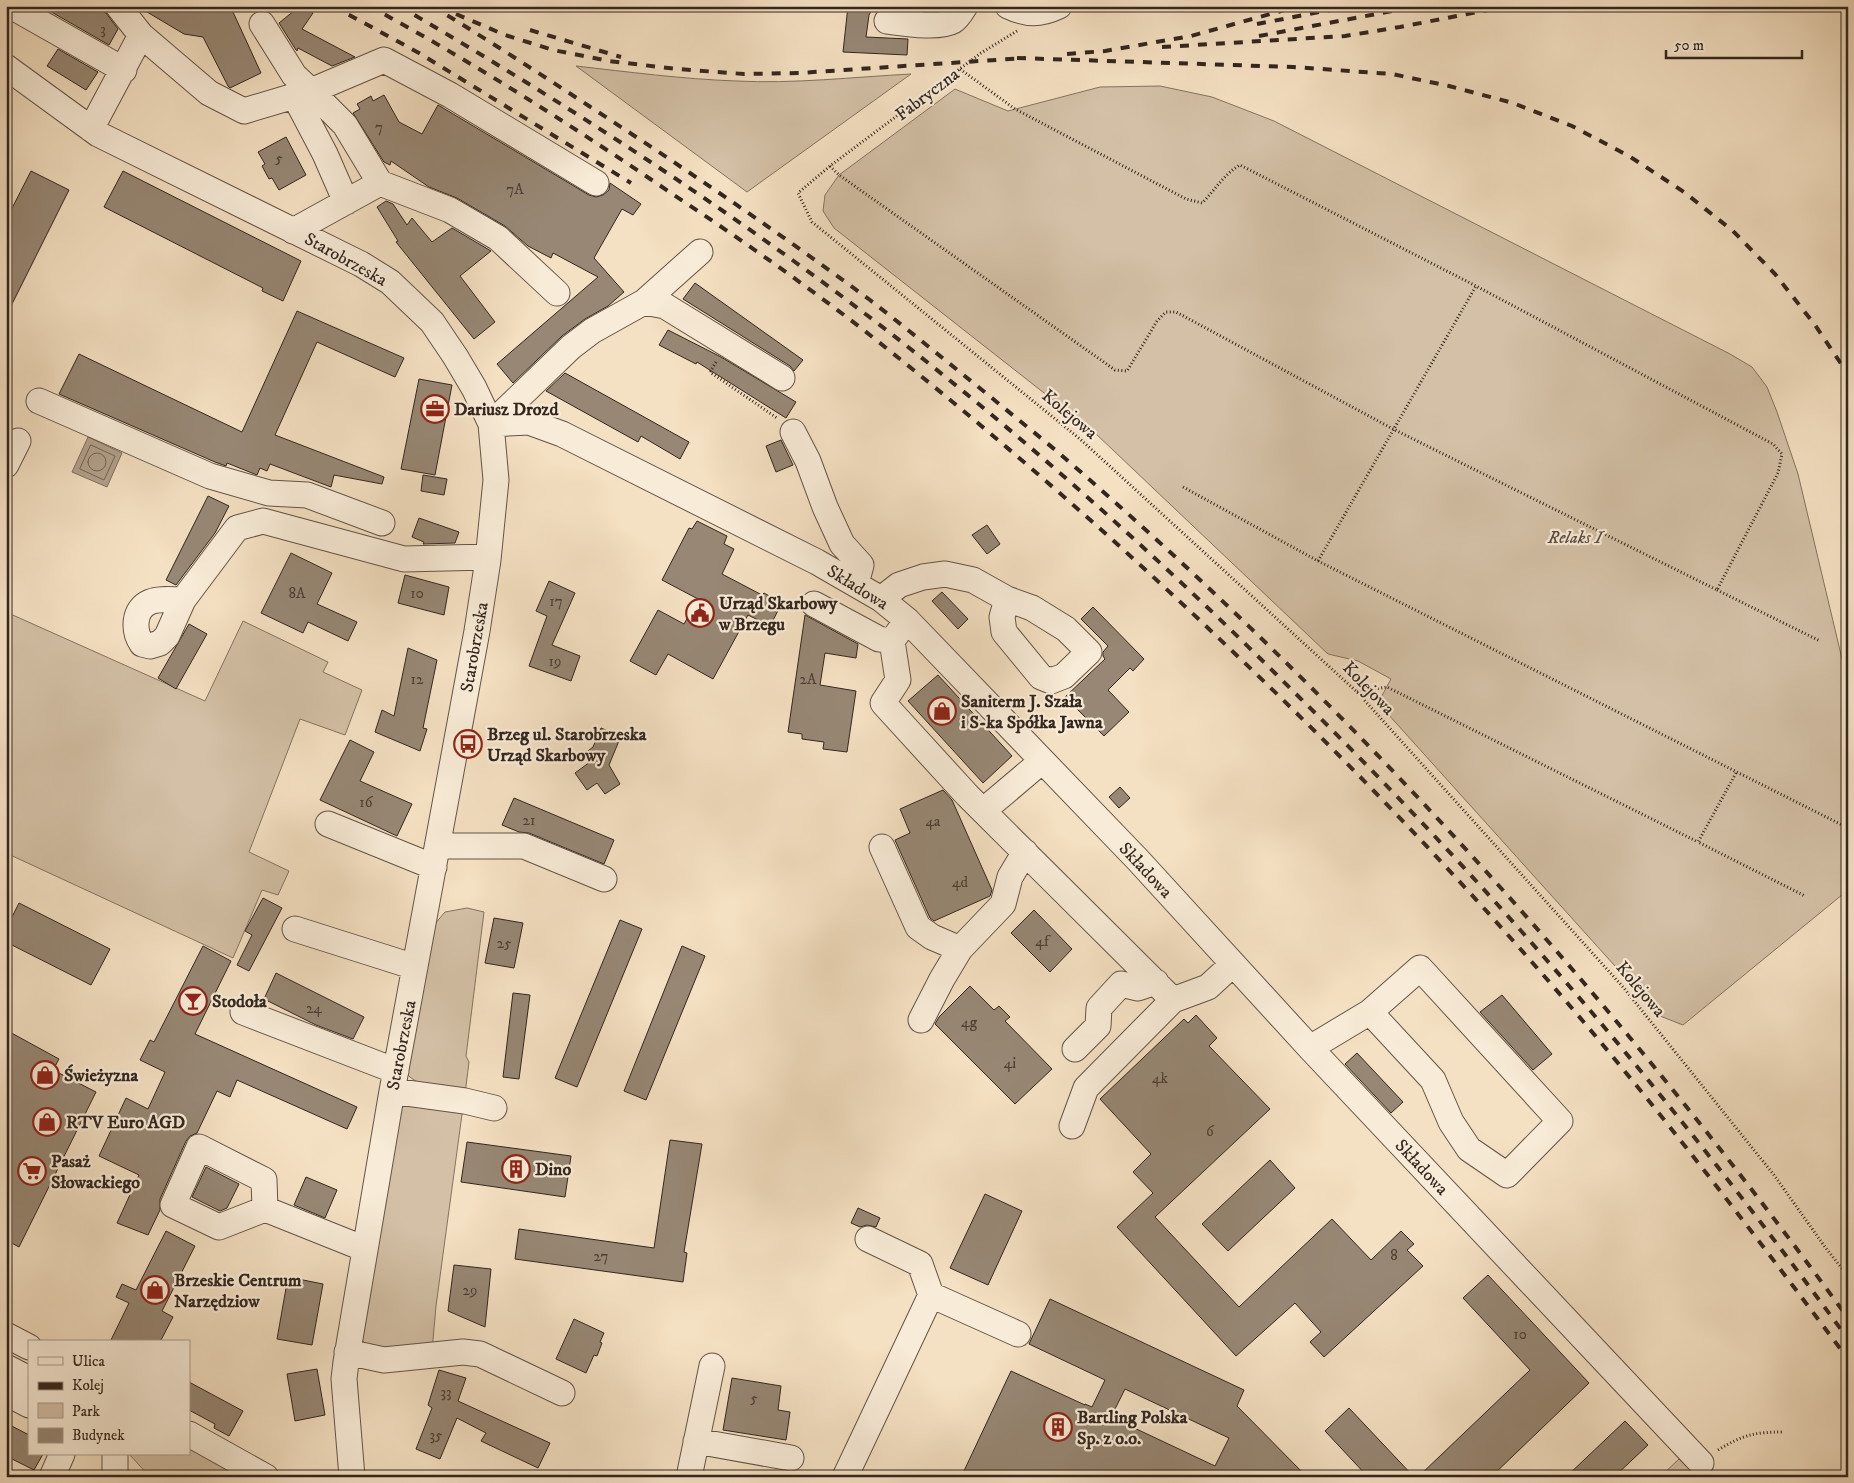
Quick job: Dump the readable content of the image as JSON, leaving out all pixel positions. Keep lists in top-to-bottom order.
{
  "streets": {
    "street": ["Starobrzeska", "Składowa"],
    "path": ["Fabryczna", "Kolejowa"]
  },
  "crossings": [
    ["Fabryczna", "Kolejowa"],
    ["Starobrzeska", "Składowa"]
  ],
  "parks": ["Relaks I"],
  "places": {
    "office": ["Dariusz Drozd"],
    "public building": ["Urząd Skarbowy w Brzegu"],
    "shop": [
      "Saniterm J. Szała i S-ka Spółka Jawna",
      "Świeżyzna",
      "RTV Euro AGD",
      "Brzeskie Centrum Narzędziow"
    ],
    "bus stop": ["Brzeg ul. Starobrzeska Urząd Skarbowy"],
    "bar": ["Stodoła"],
    "building": ["Dino", "Bartling Polska Sp. z o.o."],
    "supermarket": ["Pasaż Słowackiego"]
  },
  "house_numbers": [
    "3",
    "7",
    "5",
    "7A",
    "8A",
    "10",
    "17",
    "19",
    "12",
    "2A",
    "16",
    "21",
    "4a",
    "4d",
    "4f",
    "25",
    "24",
    "4g",
    "4i",
    "4k",
    "6",
    "8",
    "27",
    "29",
    "10",
    "33",
    "5",
    "35"
  ],
  "legend": [
    "Ulica",
    "Kolej",
    "Park",
    "Budynek"
  ],
  "scale_bar": "50 m"
}
